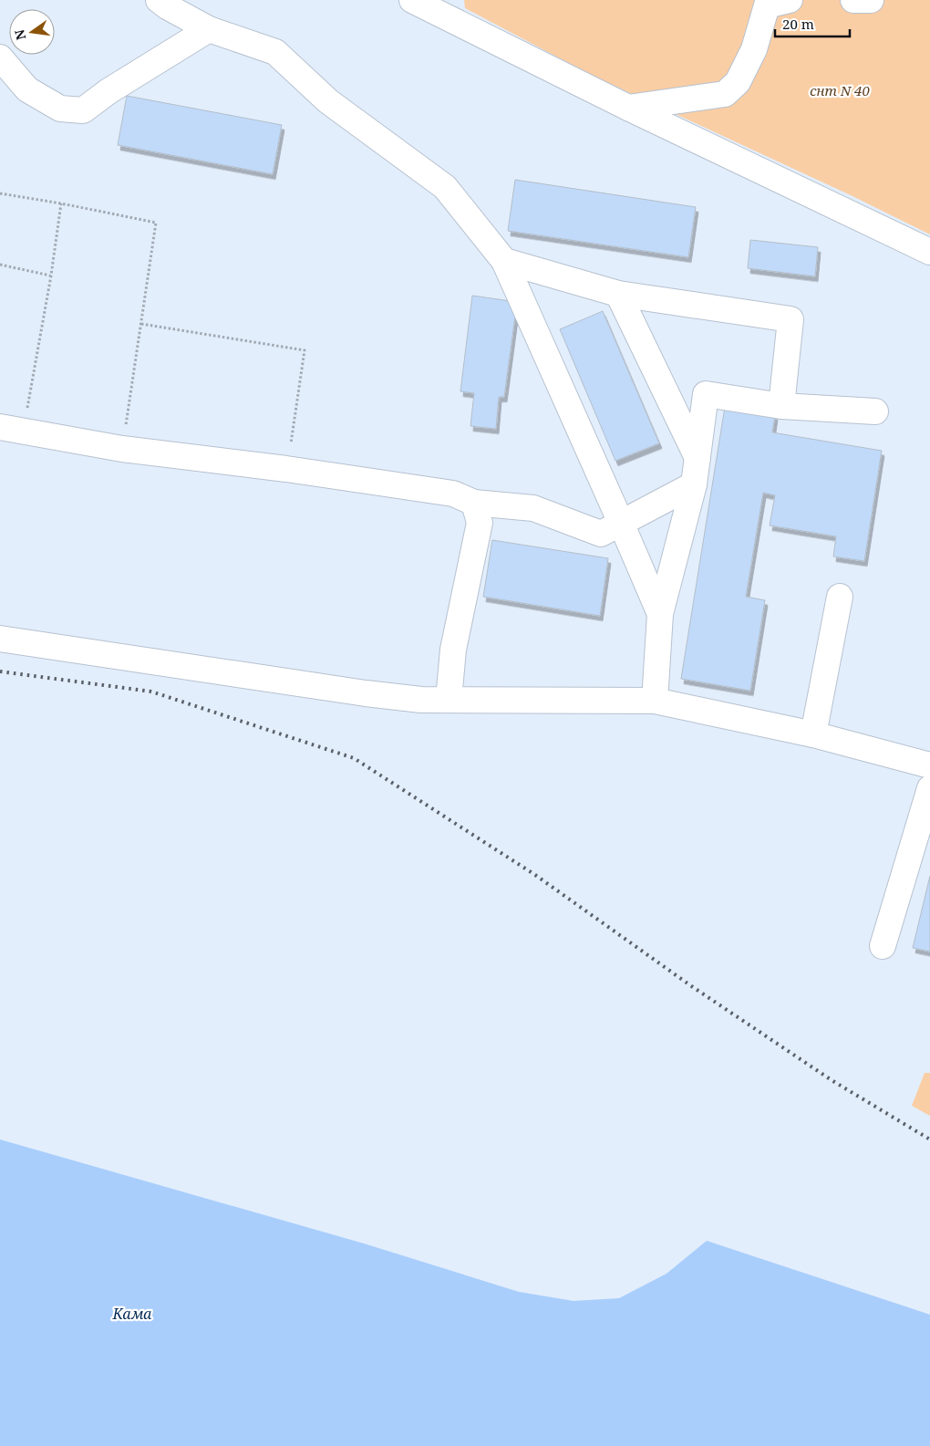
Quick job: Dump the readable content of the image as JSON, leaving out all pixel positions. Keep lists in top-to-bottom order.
{
  "water": ["Кама"],
  "parks": ["снт N 40"],
  "scale_bar": "20 m",
  "north": "left"
}
